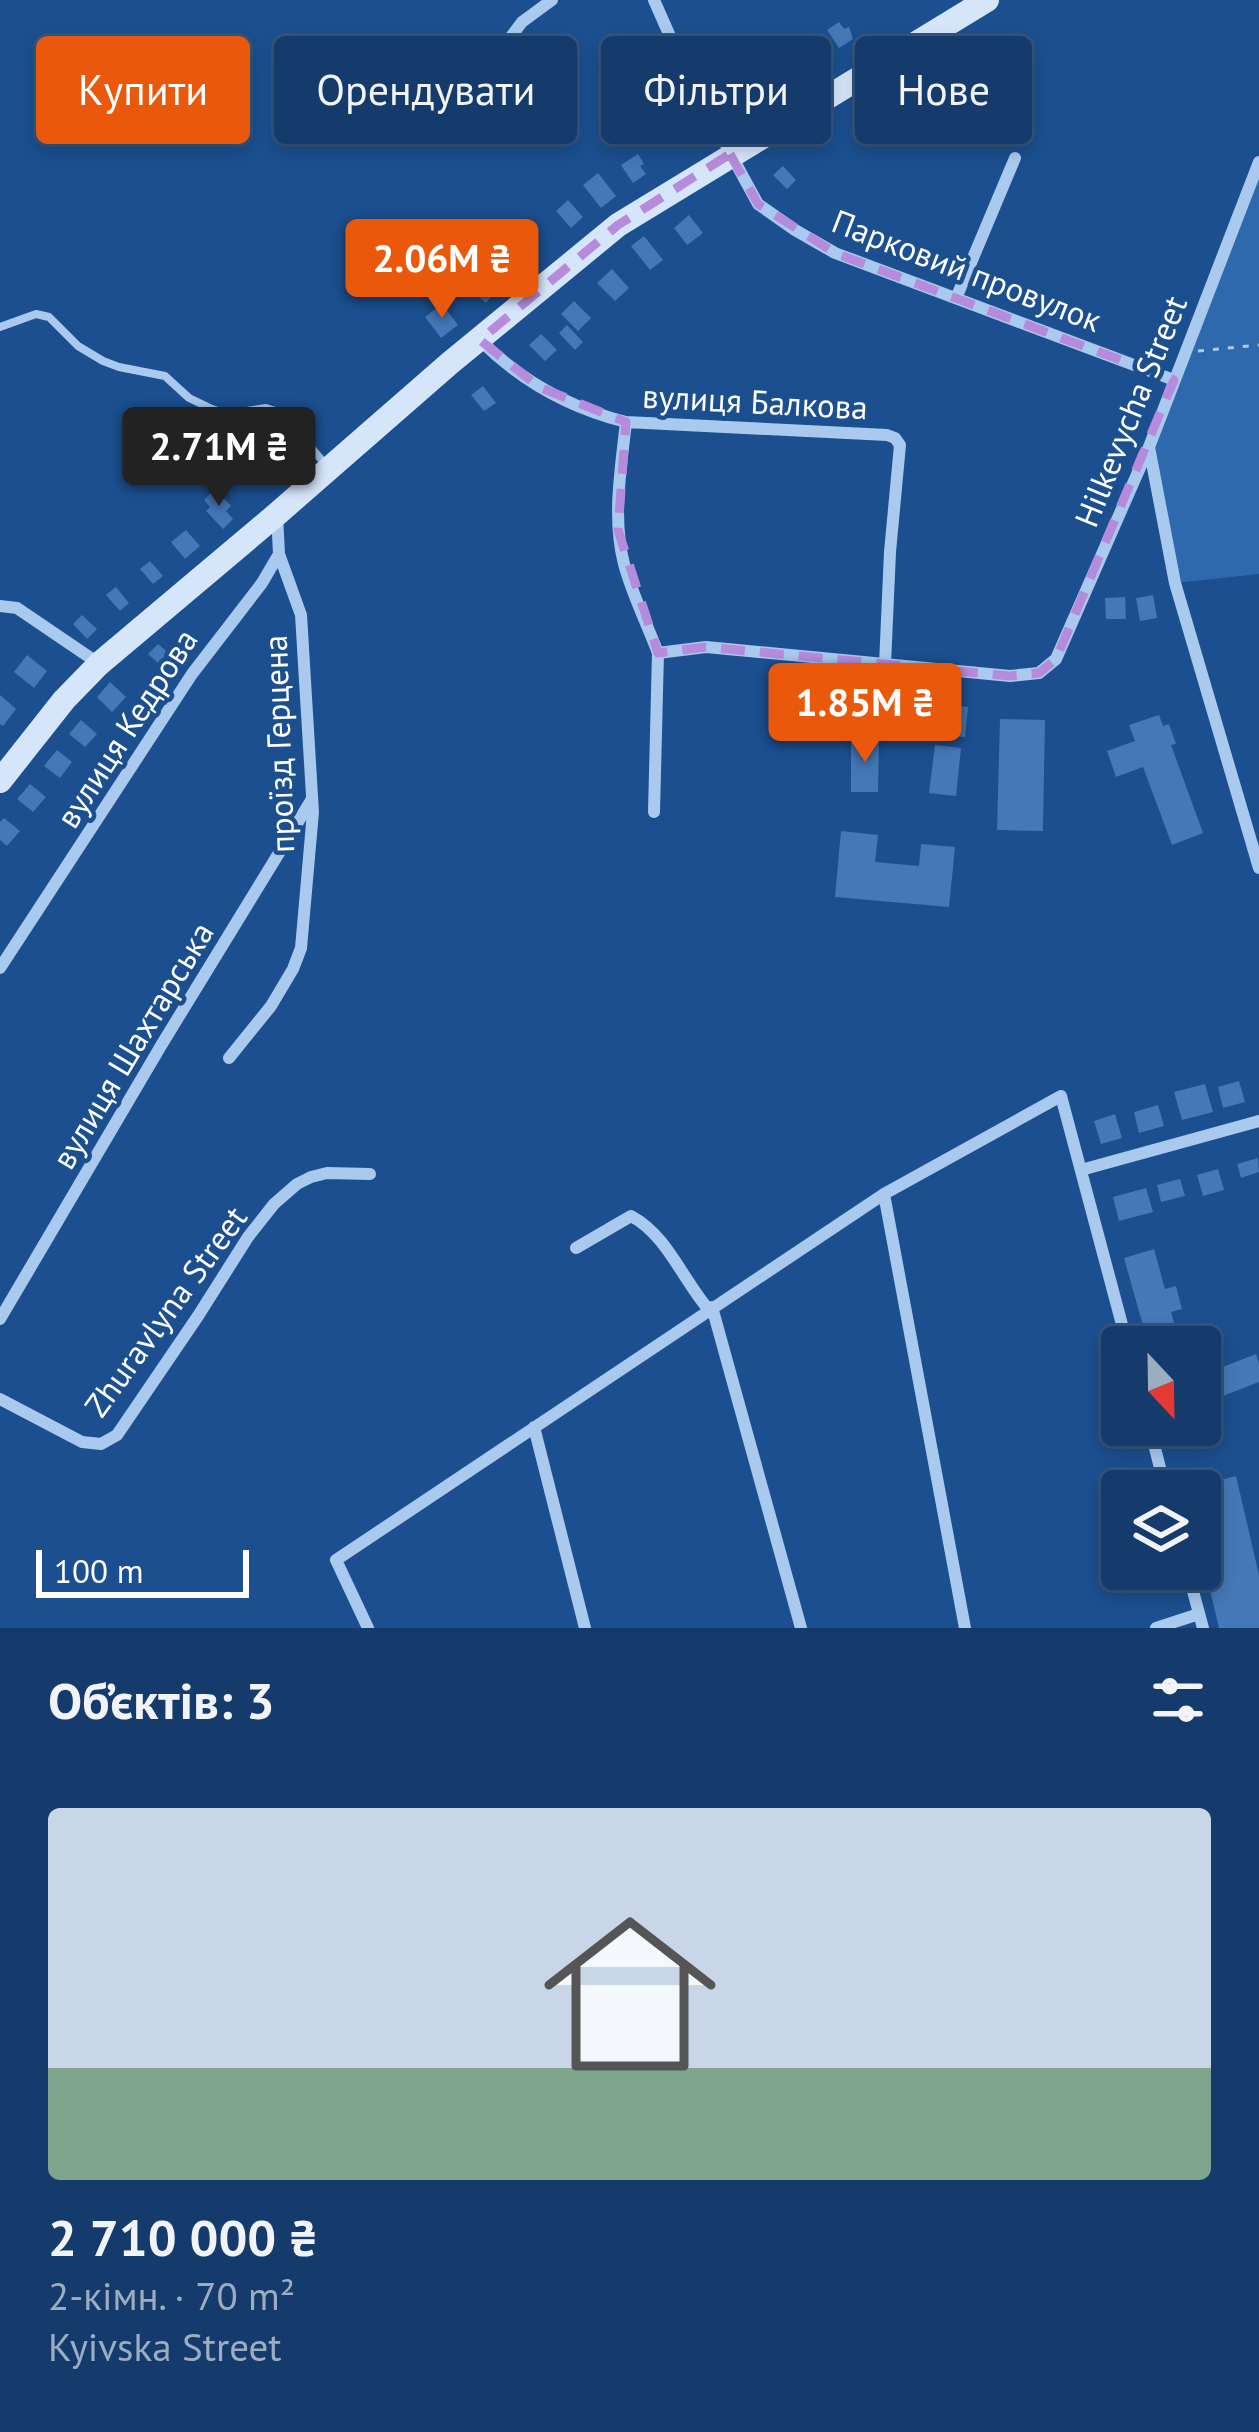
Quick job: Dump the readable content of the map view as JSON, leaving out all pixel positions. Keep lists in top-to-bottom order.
{
  "streets": {
    "street": [
      "Парковий провулок",
      "вулиця Балкова",
      "Hilkevycha Street",
      "вулиця Кедрова",
      "проїзд Герцена",
      "вулиця Шахтарська",
      "Zhuravlyna Street"
    ]
  },
  "crossings": [
    ["Парковий провулок", "Hilkevycha Street"],
    ["вулиця Балкова", "Hilkevycha Street"],
    ["вулиця Кедрова", "проїзд Герцена"],
    ["проїзд Герцена", "вулиця Шахтарська"]
  ],
  "scale_bar": "100 m",
  "north": "bottom",
  "page": {
    "chip": [
      "Купити",
      "Орендувати",
      "Фільтри",
      "Нове"
    ],
    "price": ["2.06M ₴", "2.71M ₴", "1.85M ₴"],
    "scale": "100 m",
    "heading": "Об’єктів: 3",
    "list": [
      {
        "name": "2 710 000 ₴",
        "note": "2-кімн. · 70 m² · Kyivska Street"
      }
    ]
  }
}
